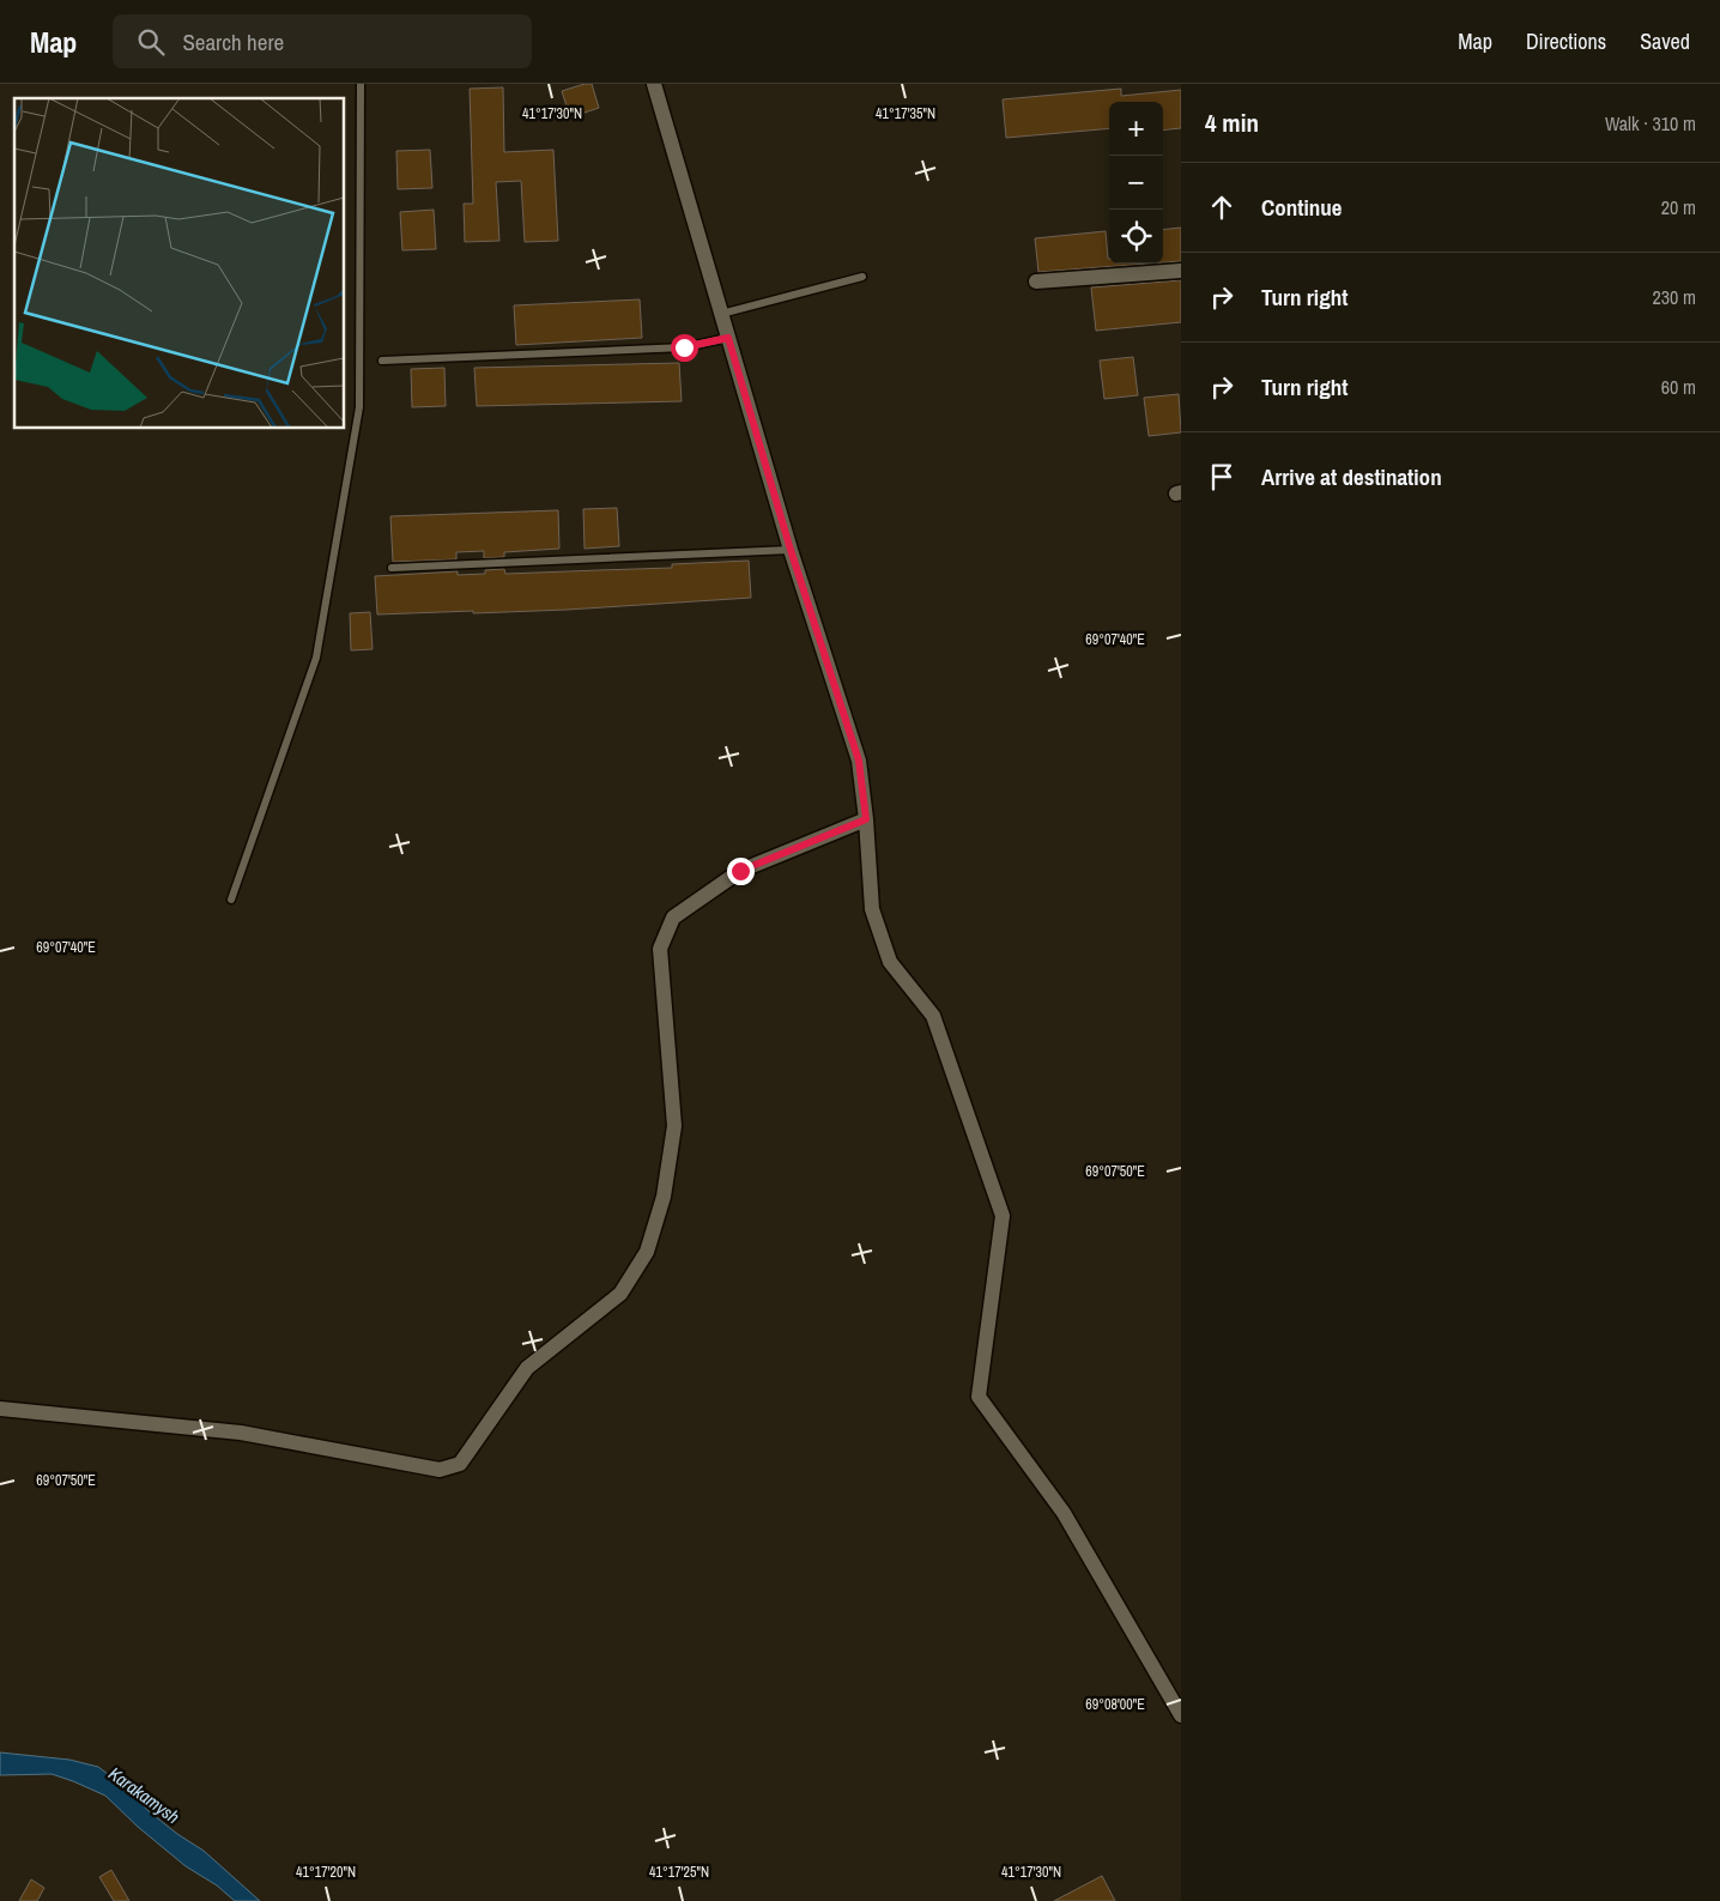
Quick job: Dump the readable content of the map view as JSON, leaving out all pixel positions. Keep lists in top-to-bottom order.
{
  "water": ["Karakamysh"],
  "page": {
    "header": "Map",
    "search": "Search here",
    "nav": ["Map", "Directions", "Saved"],
    "heading": ["4 min", "Walk · 310 m"],
    "map_buttons": ["+", "−"],
    "list": [
      ["Continue", "20 m"],
      ["Turn right", "230 m"],
      ["Turn right", "60 m"],
      "Arrive at destination"
    ]
  },
  "coordinates": [
    "41°17'30\"N",
    "41°17'35\"N",
    "69°07'40\"E",
    "69°07'50\"E",
    "69°08'00\"E",
    "41°17'20\"N",
    "41°17'25\"N"
  ]
}
